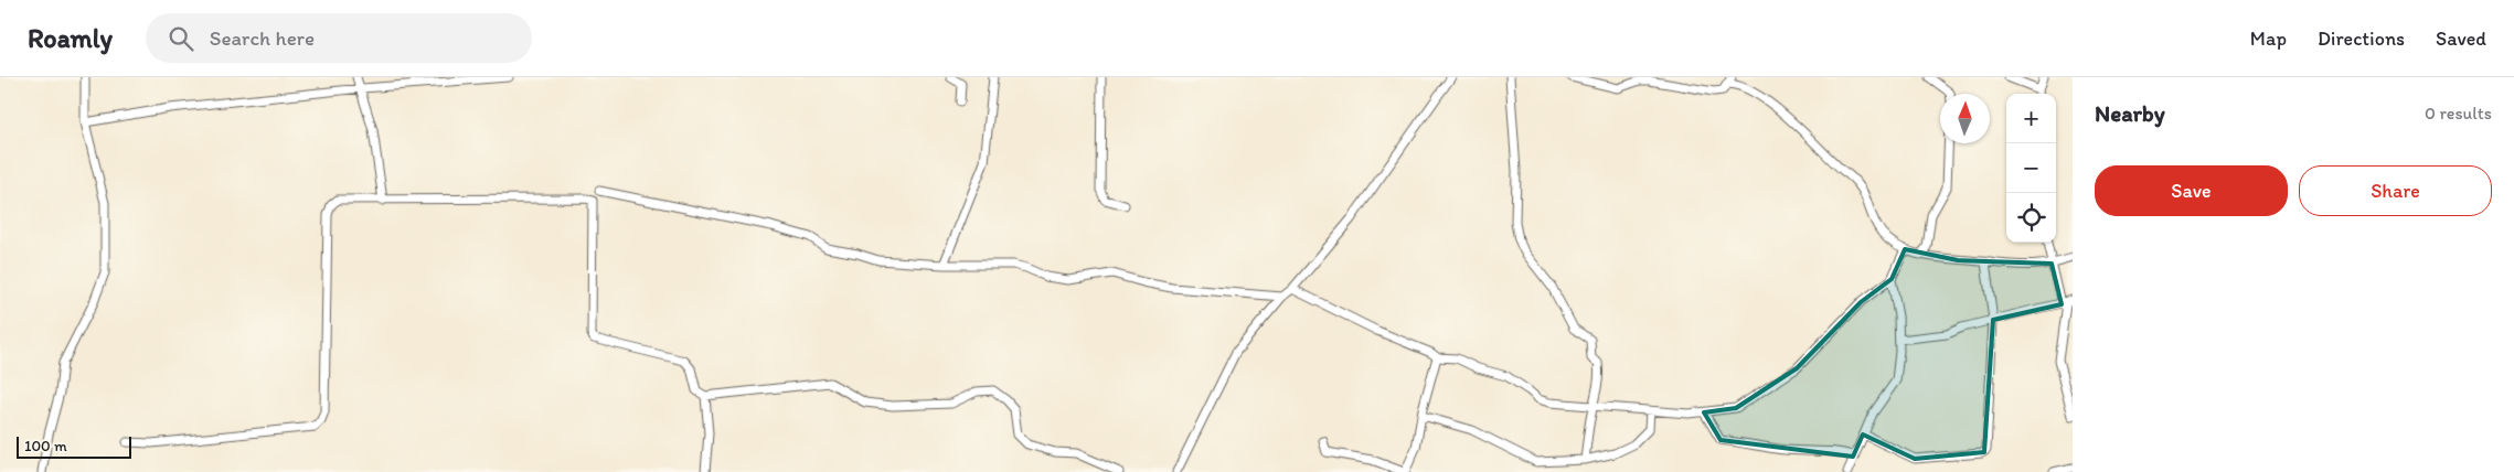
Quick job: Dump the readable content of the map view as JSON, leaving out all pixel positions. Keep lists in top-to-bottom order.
{
  "scale_bar": "100 m",
  "north": "top",
  "page": {
    "header": "Roamly",
    "search": "Search here",
    "nav": ["Map", "Directions", "Saved"],
    "heading": ["Nearby", "0 results"],
    "map_buttons": ["+", "−"],
    "buttons": ["Save", "Share"],
    "scale": "100 m"
  }
}
